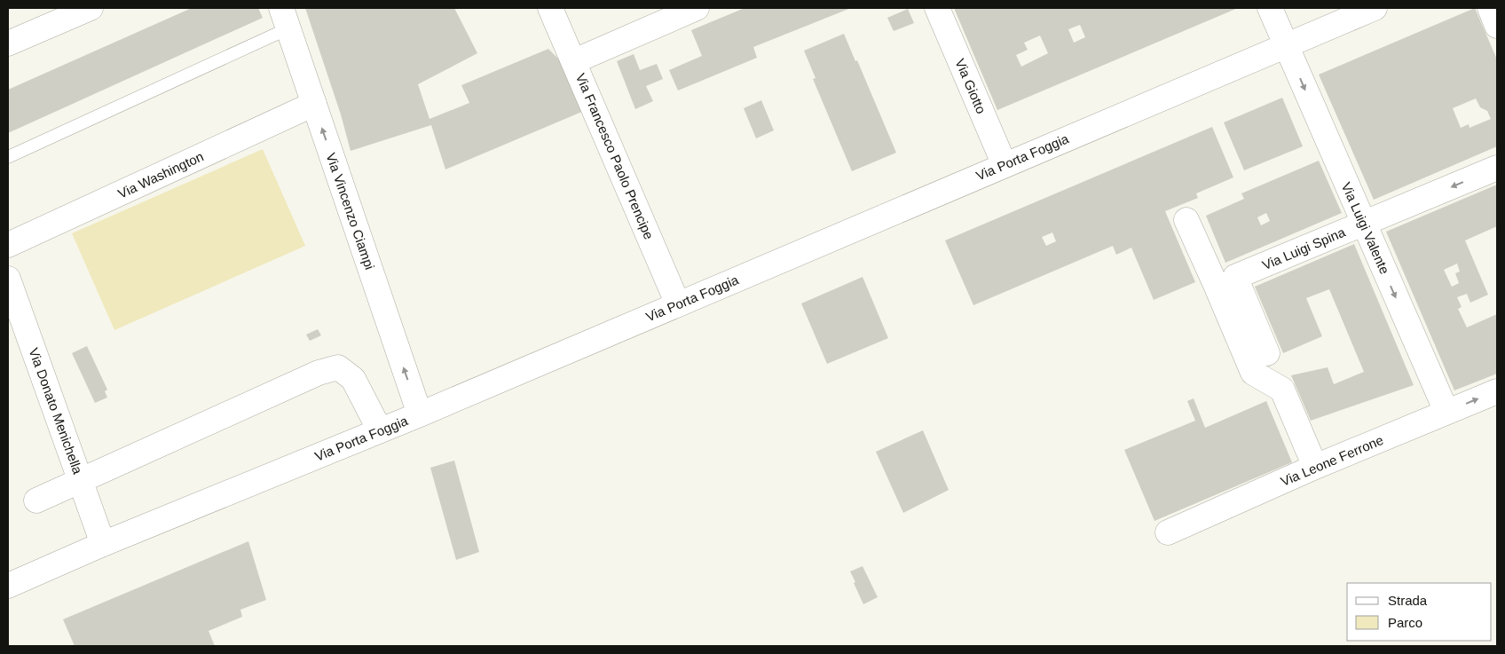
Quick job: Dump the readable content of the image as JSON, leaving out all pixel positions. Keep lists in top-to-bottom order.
{
  "streets": {
    "street": [
      "Via Giotto",
      "Via Francesco Paolo Prencipe",
      "Via Porta Foggia",
      "Via Washington",
      "Via Vincenzo Ciampi",
      "Via Luigi Valente",
      "Via Luigi Spina",
      "Via Donato Menichella",
      "Via Leone Ferrone"
    ]
  },
  "crossings": [
    ["Via Giotto", "Via Porta Foggia"],
    ["Via Francesco Paolo Prencipe", "Via Porta Foggia"],
    ["Via Porta Foggia", "Via Vincenzo Ciampi"],
    ["Via Porta Foggia", "Via Luigi Valente"],
    ["Via Porta Foggia", "Via Donato Menichella"],
    ["Via Washington", "Via Vincenzo Ciampi"],
    ["Via Luigi Valente", "Via Luigi Spina"],
    ["Via Luigi Valente", "Via Leone Ferrone"]
  ],
  "one_way": ["Via Vincenzo Ciampi", "Via Luigi Spina"],
  "legend": ["Strada", "Parco"]
}
